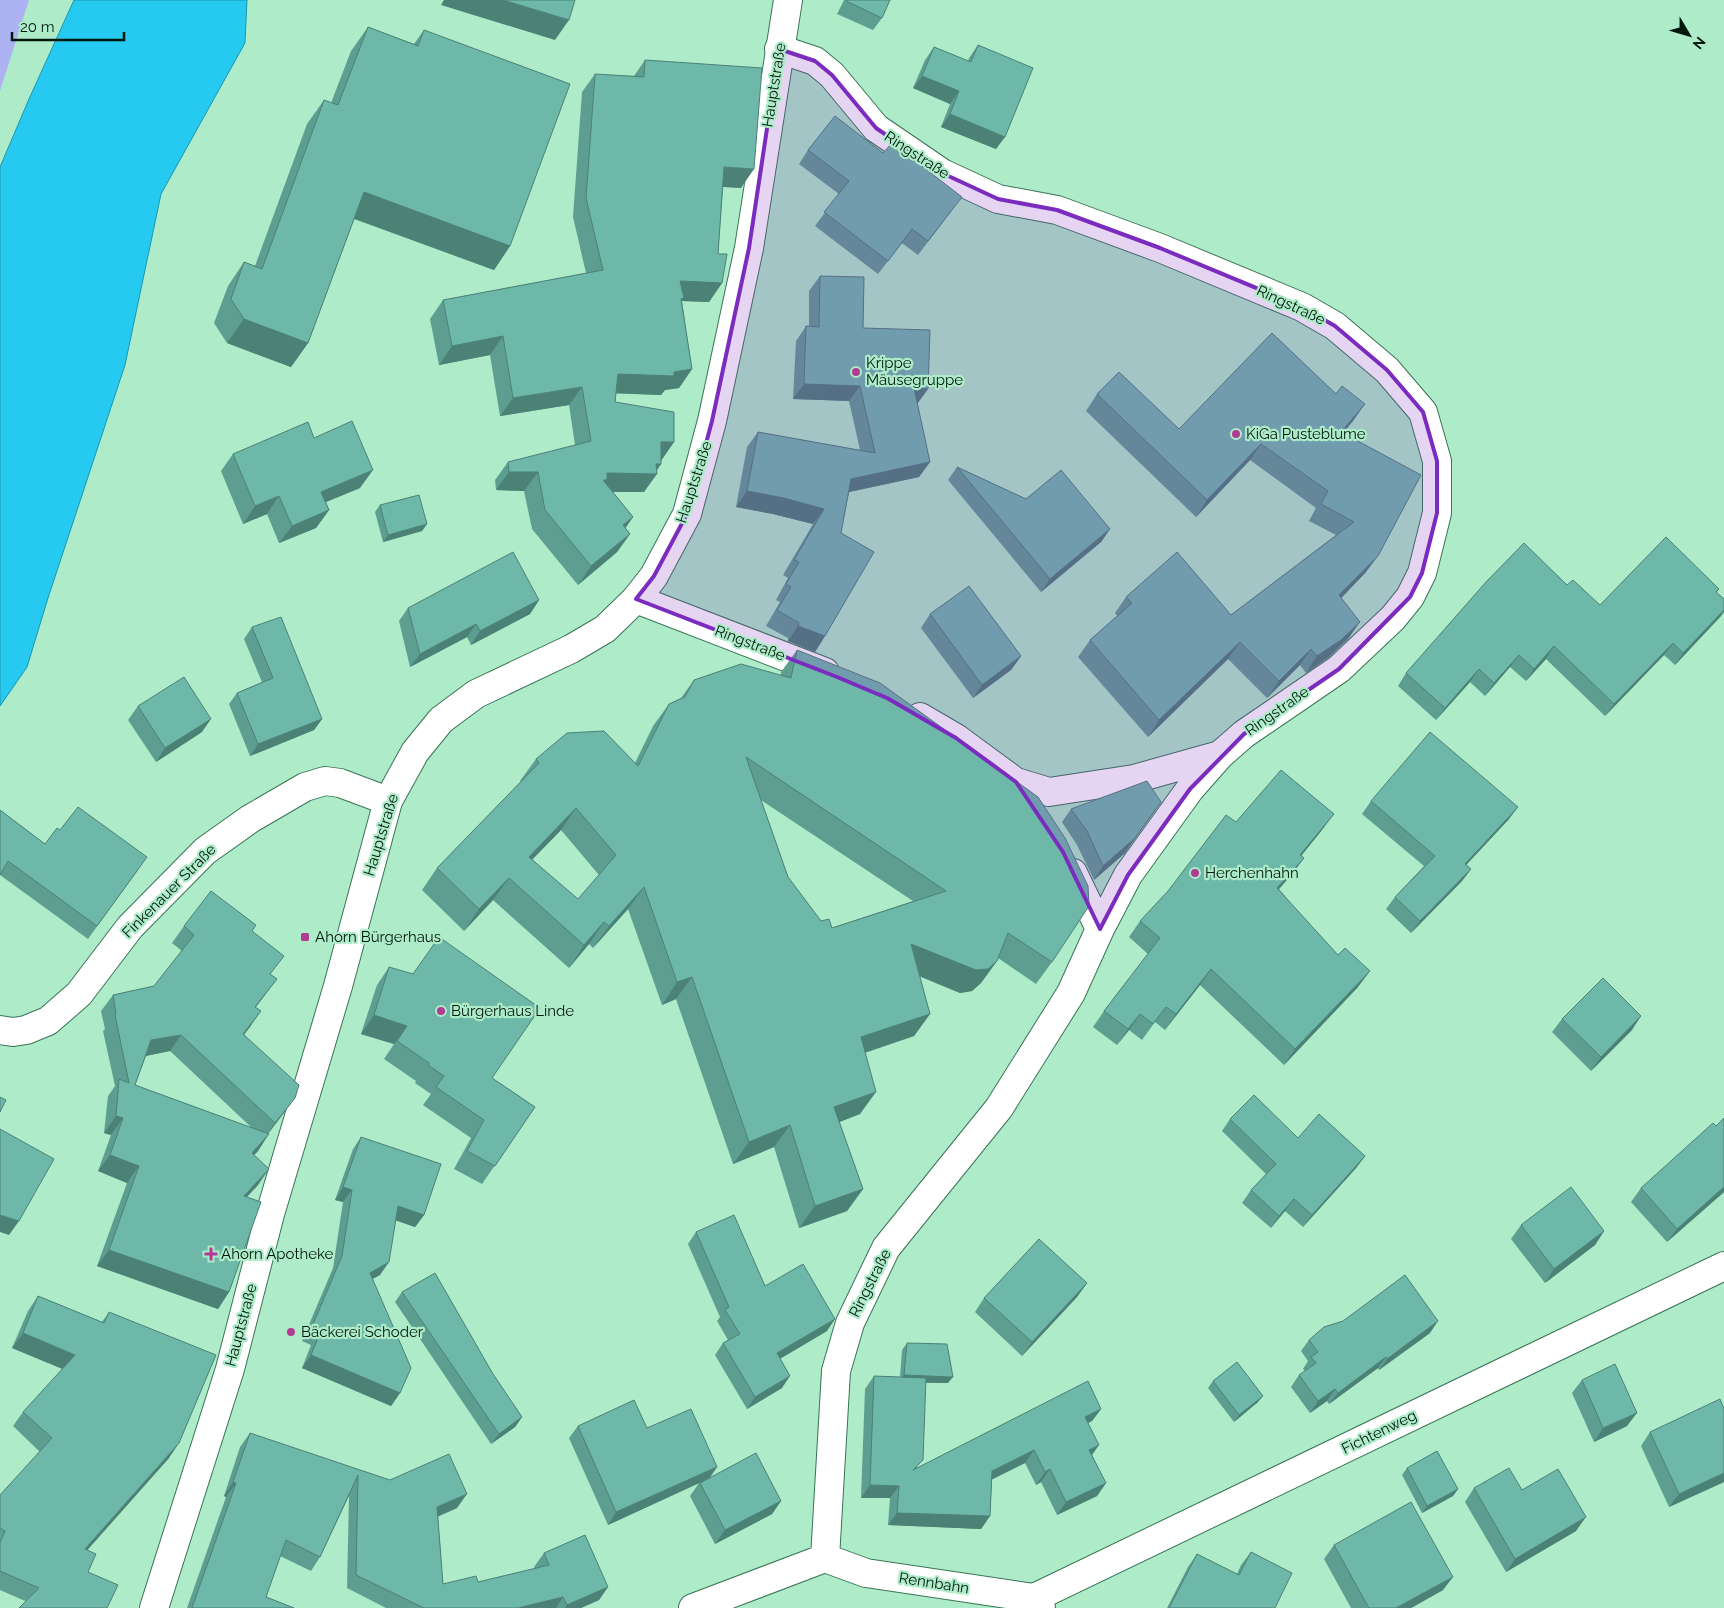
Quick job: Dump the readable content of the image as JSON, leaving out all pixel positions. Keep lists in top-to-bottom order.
{
  "streets": {
    "street": [
      "Hauptstraße",
      "Ringstraße",
      "Finkenauer Straße",
      "Fichtenweg",
      "Rennbahn"
    ]
  },
  "crossings": [
    ["Hauptstraße", "Ringstraße"],
    ["Hauptstraße", "Finkenauer Straße"],
    ["Ringstraße", "Rennbahn"],
    ["Fichtenweg", "Rennbahn"]
  ],
  "places": {
    "other": [
      "Krippe Mäusegruppe",
      "KiGa Pusteblume",
      "Herchenhahn",
      "Bürgerhaus Linde",
      "Bäckerei Schoder"
    ],
    "transit": ["Ahorn Bürgerhaus"],
    "health": ["Ahorn Apotheke"]
  },
  "scale_bar": "20 m",
  "north": "bottom right"
}
